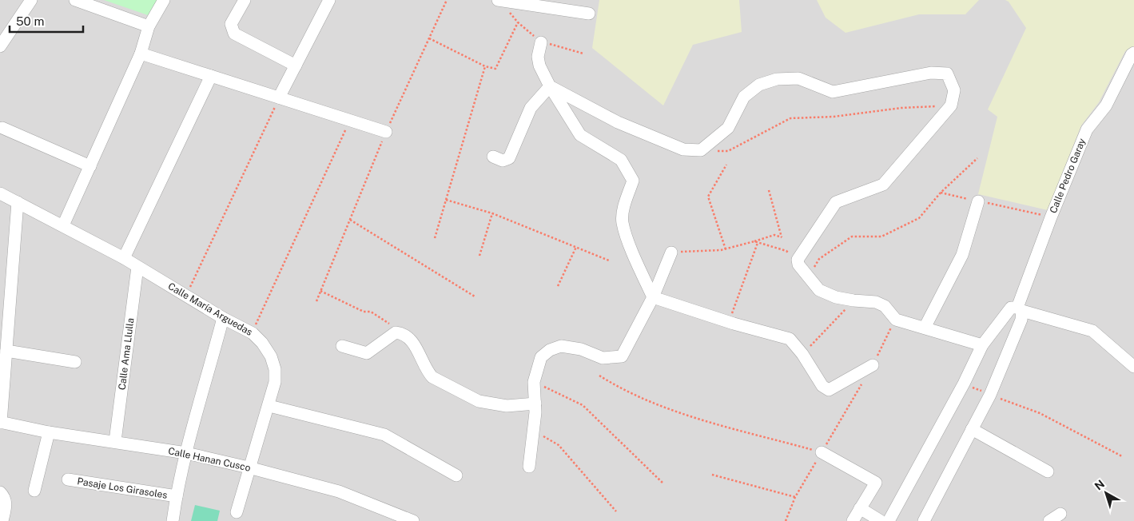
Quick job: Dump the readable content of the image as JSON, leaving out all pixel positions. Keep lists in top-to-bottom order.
{
  "streets": {
    "street": [
      "Calle Pedro Garay",
      "Calle María Arguedas",
      "Calle Ama Llulla",
      "Calle Hanan Cusco",
      "Pasaje Los Girasoles"
    ]
  },
  "crossings": [
    ["Calle María Arguedas", "Calle Ama Llulla"],
    ["Calle María Arguedas", "Calle Hanan Cusco"],
    ["Calle Ama Llulla", "Calle Hanan Cusco"]
  ],
  "scale_bar": "50 m",
  "north": "top left"
}
